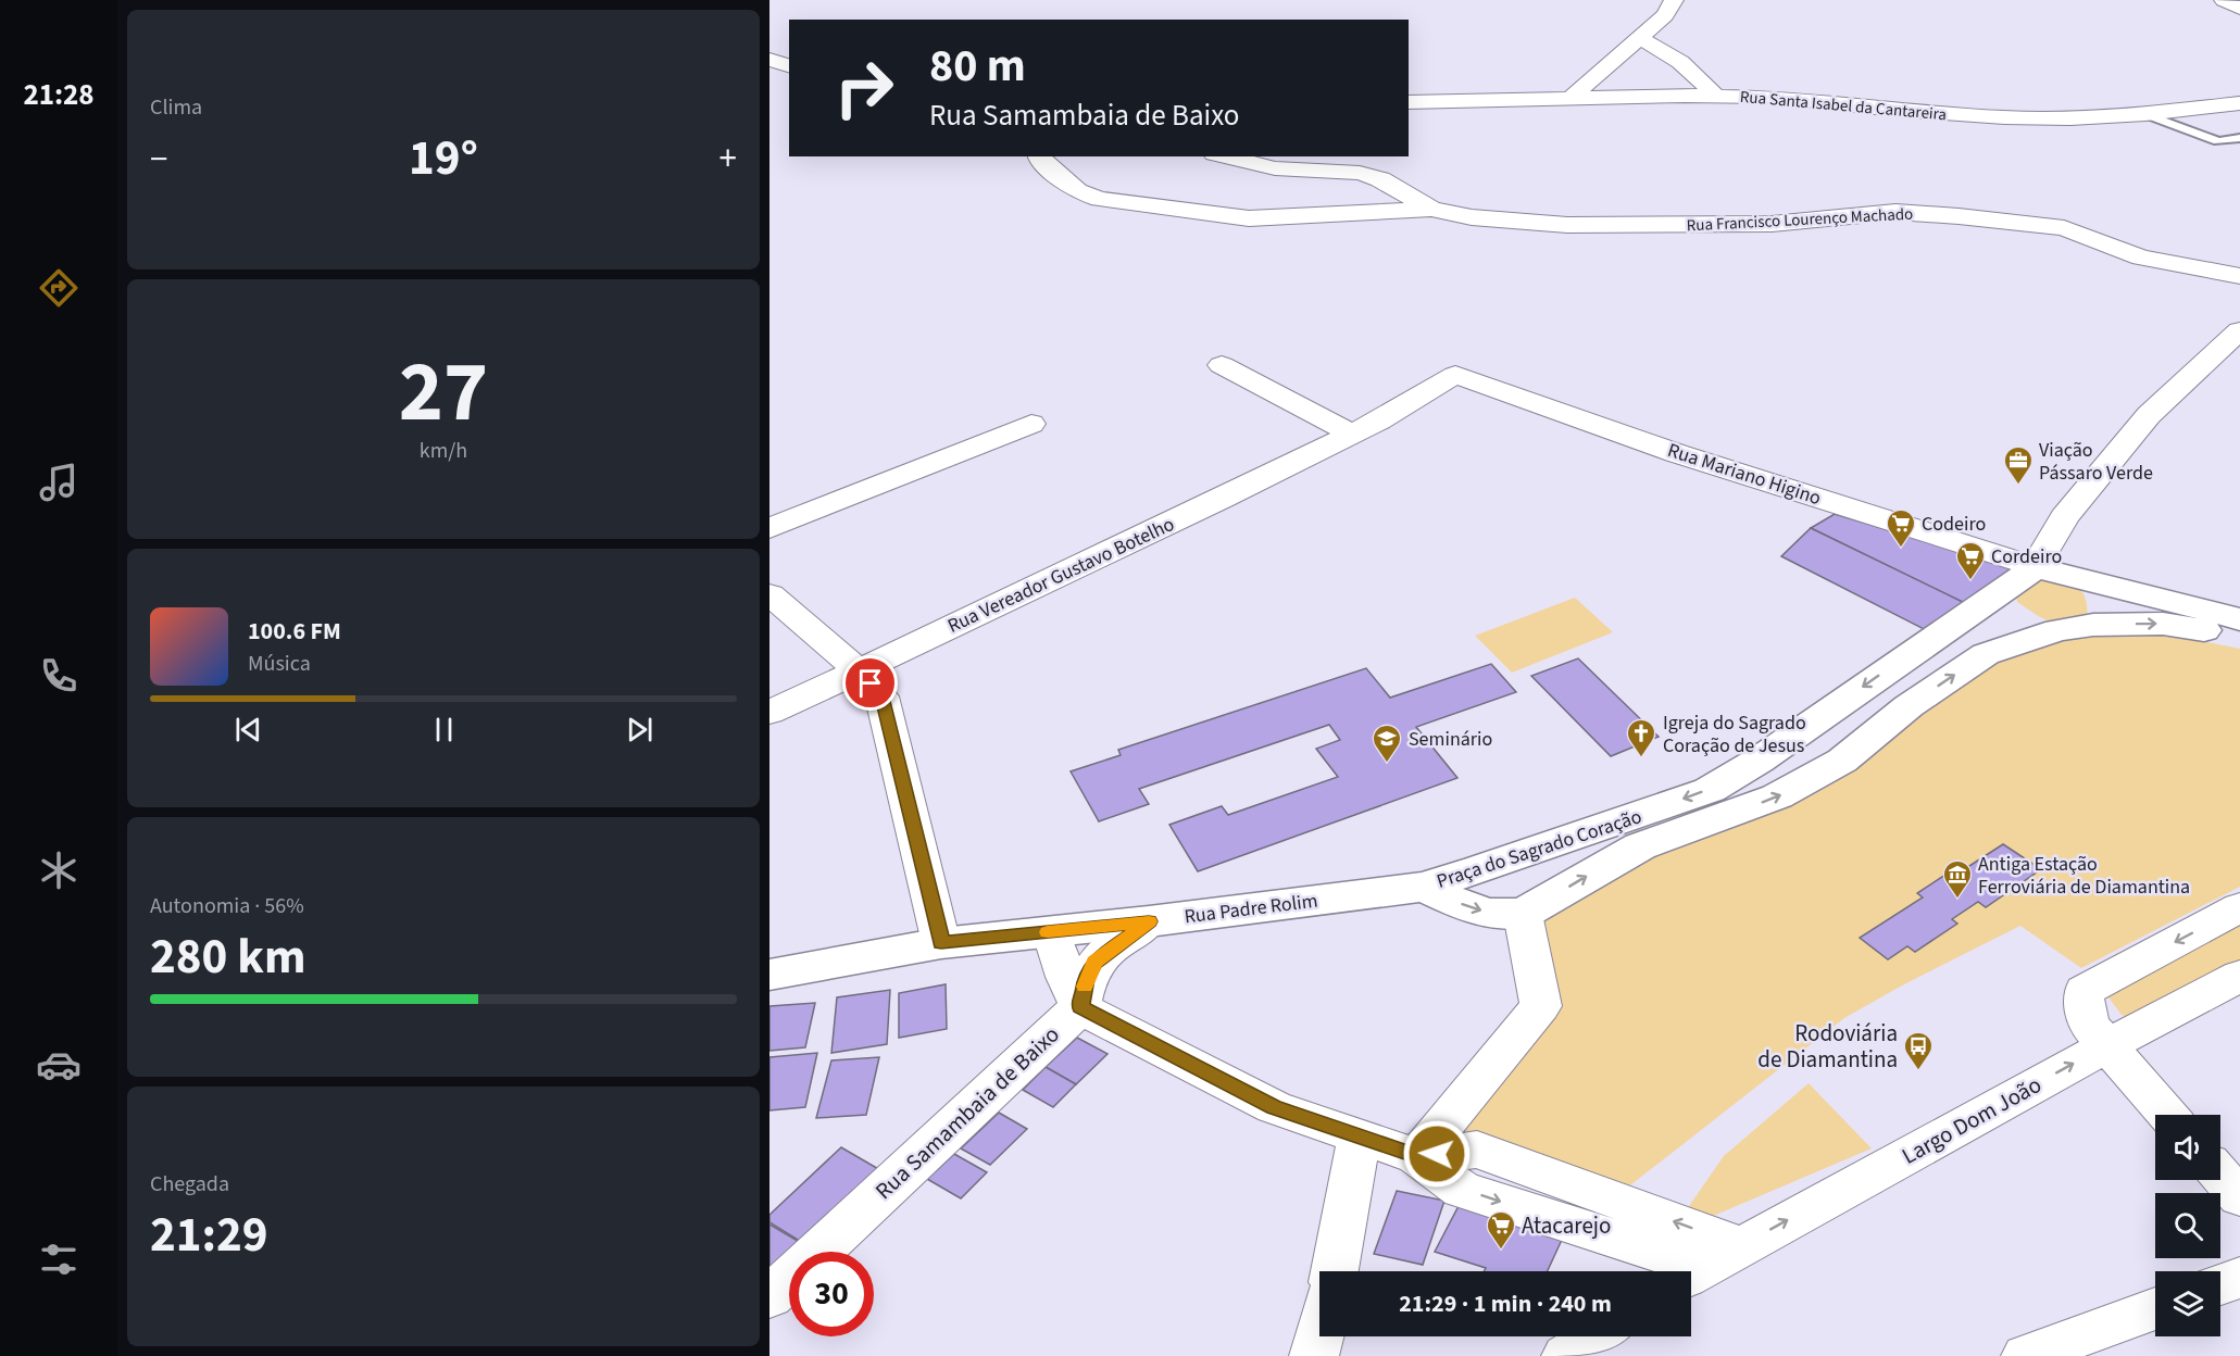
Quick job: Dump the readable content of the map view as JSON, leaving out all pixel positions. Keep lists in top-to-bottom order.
{
  "streets": {
    "street": [
      "Rua Santa Isabel da Cantareira",
      "Rua Francisco Lourenço Machado",
      "Rua Mariano Higino",
      "Rua Vereador Gustavo Botelho",
      "Praça do Sagrado Coração",
      "Rua Padre Rolim",
      "Rua Samambaia de Baixo",
      "Largo Dom João"
    ]
  },
  "crossings": [
    ["Rua Mariano Higino", "Rua Vereador Gustavo Botelho"],
    ["Rua Mariano Higino", "Praça do Sagrado Coração"],
    ["Praça do Sagrado Coração", "Rua Padre Rolim"]
  ],
  "places": {
    "office": ["Viação Pássaro Verde"],
    "supermarket": ["Codeiro", "Cordeiro", "Atacarejo"],
    "church": ["Igreja do Sagrado Coração de Jesus"],
    "school or university": ["Seminário"],
    "museum": ["Antiga Estação Ferroviária de Diamantina"],
    "bus stop": ["Rodoviária de Diamantina"]
  },
  "page": {
    "tabs": "21:28",
    "tile": [
      "Clima",
      ["27", "km/h"],
      ["Autonomia · 56%", "280 km"],
      ["Chegada", "21:29"]
    ],
    "turn": ["80 m", "Rua Samambaia de Baixo"],
    "heat": ["−", "19°", "+"],
    "song": ["100.6 FM", "Música"],
    "limit": "30",
    "trip": "21:29 · 1 min · 240 m"
  }
}
